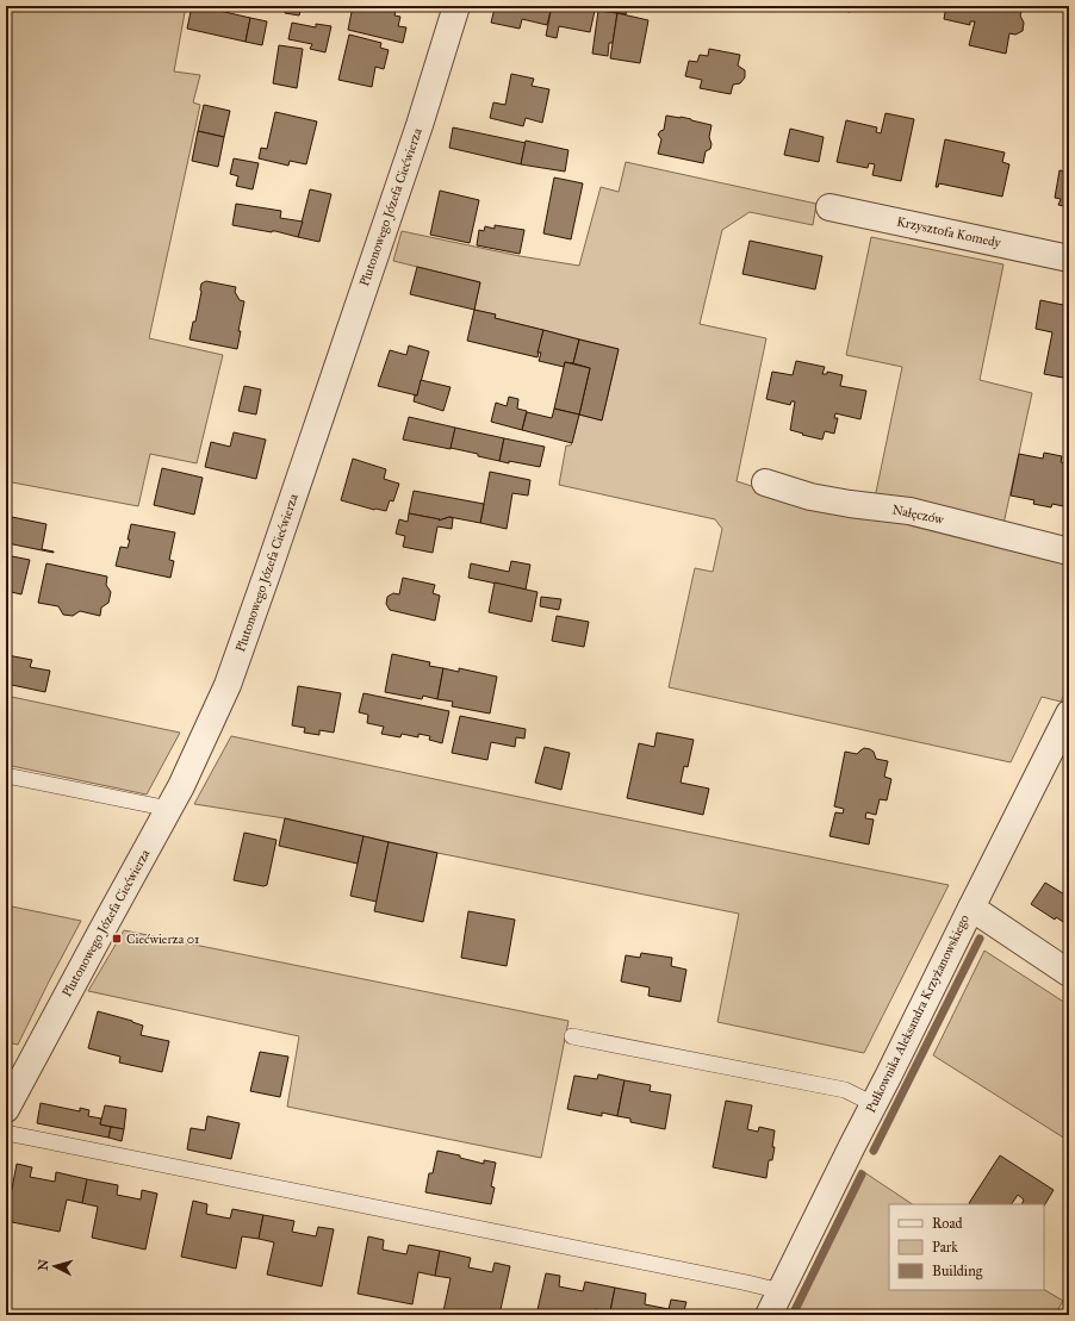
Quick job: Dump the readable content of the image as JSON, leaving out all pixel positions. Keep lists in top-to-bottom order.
{
  "streets": {
    "street": [
      "Plutonowego Józefa Ciećwierza",
      "Krzysztofa Komedy",
      "Nałęczów",
      "Pułkownika Aleksandra Krzyżanowskiego"
    ]
  },
  "places": {
    "transit": ["Ciećwierza 01"]
  },
  "legend": ["Road", "Park", "Building"],
  "north": "left"
}
